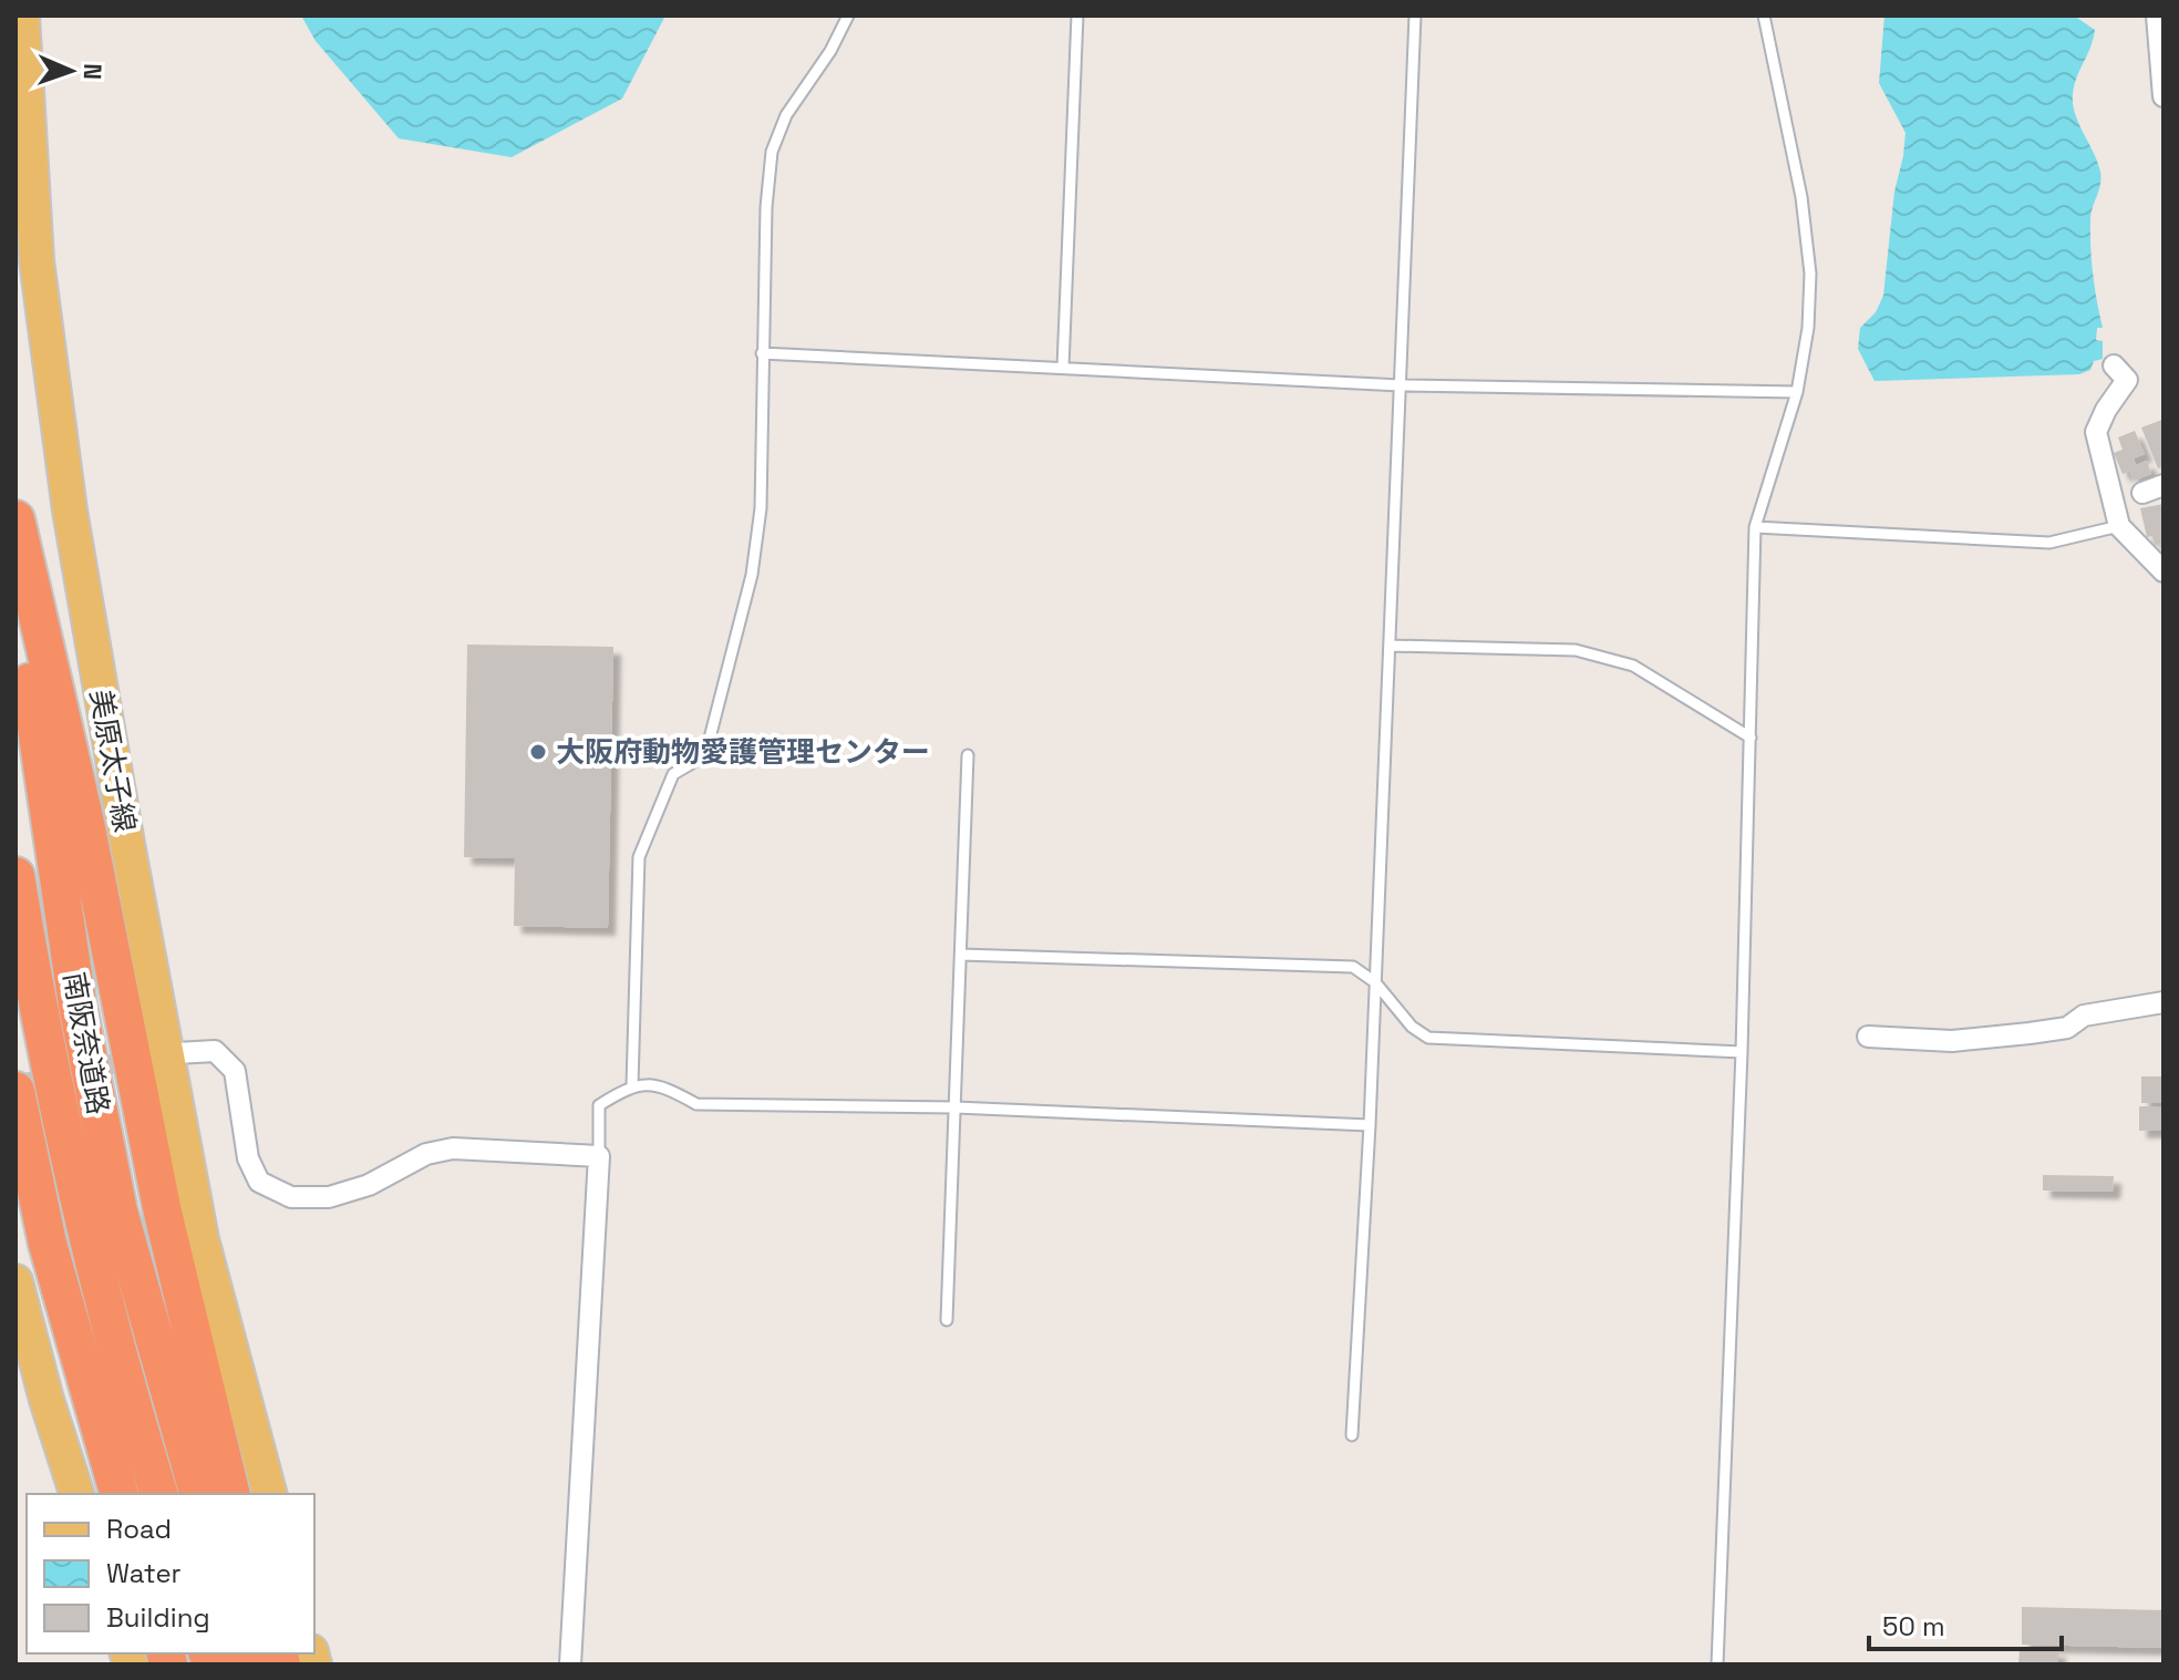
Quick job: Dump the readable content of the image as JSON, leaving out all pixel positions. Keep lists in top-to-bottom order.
{
  "streets": {
    "highway": ["南阪奈道路"],
    "main road": ["美原太子線"]
  },
  "places": ["大阪府動物愛護管理センター"],
  "legend": ["Road", "Water", "Building"],
  "scale_bar": "50 m",
  "north": "right"
}
